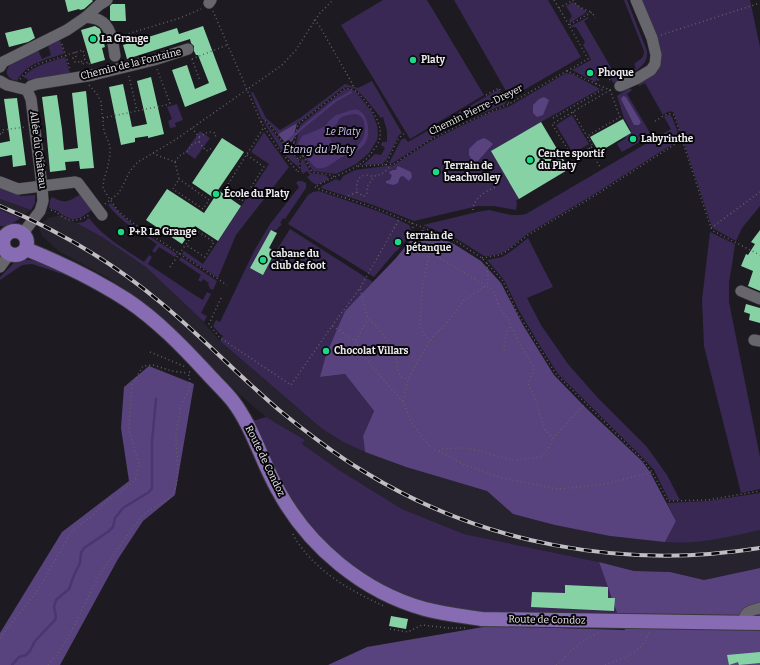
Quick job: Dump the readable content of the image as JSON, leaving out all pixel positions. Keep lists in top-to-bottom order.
{
  "streets": {
    "main road": ["Route de Condoz"],
    "street": ["Chemin de la Fontaine", "Allée du Château"],
    "path": ["Chemin Pierre-Dreyer"]
  },
  "crossings": [
    ["Chemin de la Fontaine", "Allée du Château"],
    ["Allée du Château", "Route de Condoz"]
  ],
  "water": ["Étang du Platy"],
  "parks": ["Le Platy"],
  "places": [
    "La Grange",
    "Platy",
    "Phoque",
    "Labyrinthe",
    "Centre sportif du Platy",
    "Terrain de beachvolley",
    "École du Platy",
    "P+R La Grange",
    "terrain de pétanque",
    "cabane du club de foot",
    "Chocolat Villars"
  ]
}
